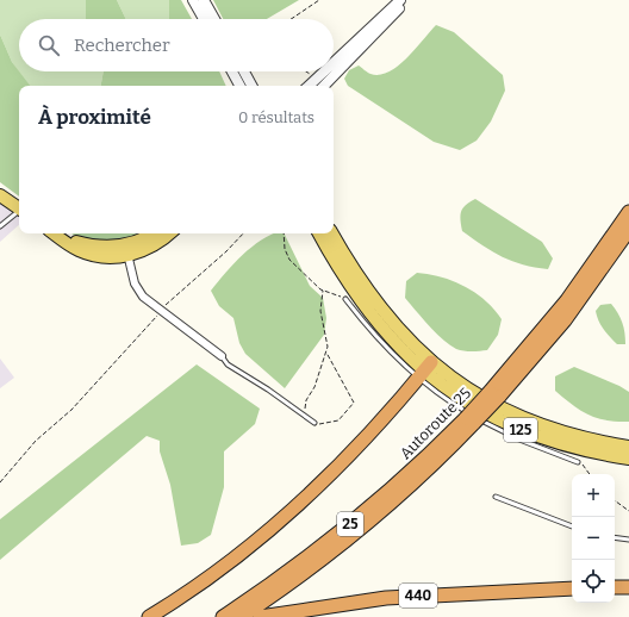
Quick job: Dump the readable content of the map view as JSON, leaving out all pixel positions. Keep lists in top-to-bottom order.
{
  "streets": {
    "highway": ["Autoroute 25", "25", "440"],
    "main road": ["125"]
  },
  "page": {
    "search": "Rechercher",
    "heading": ["À proximité", "0 résultats"],
    "map_buttons": ["+", "−"]
  }
}
